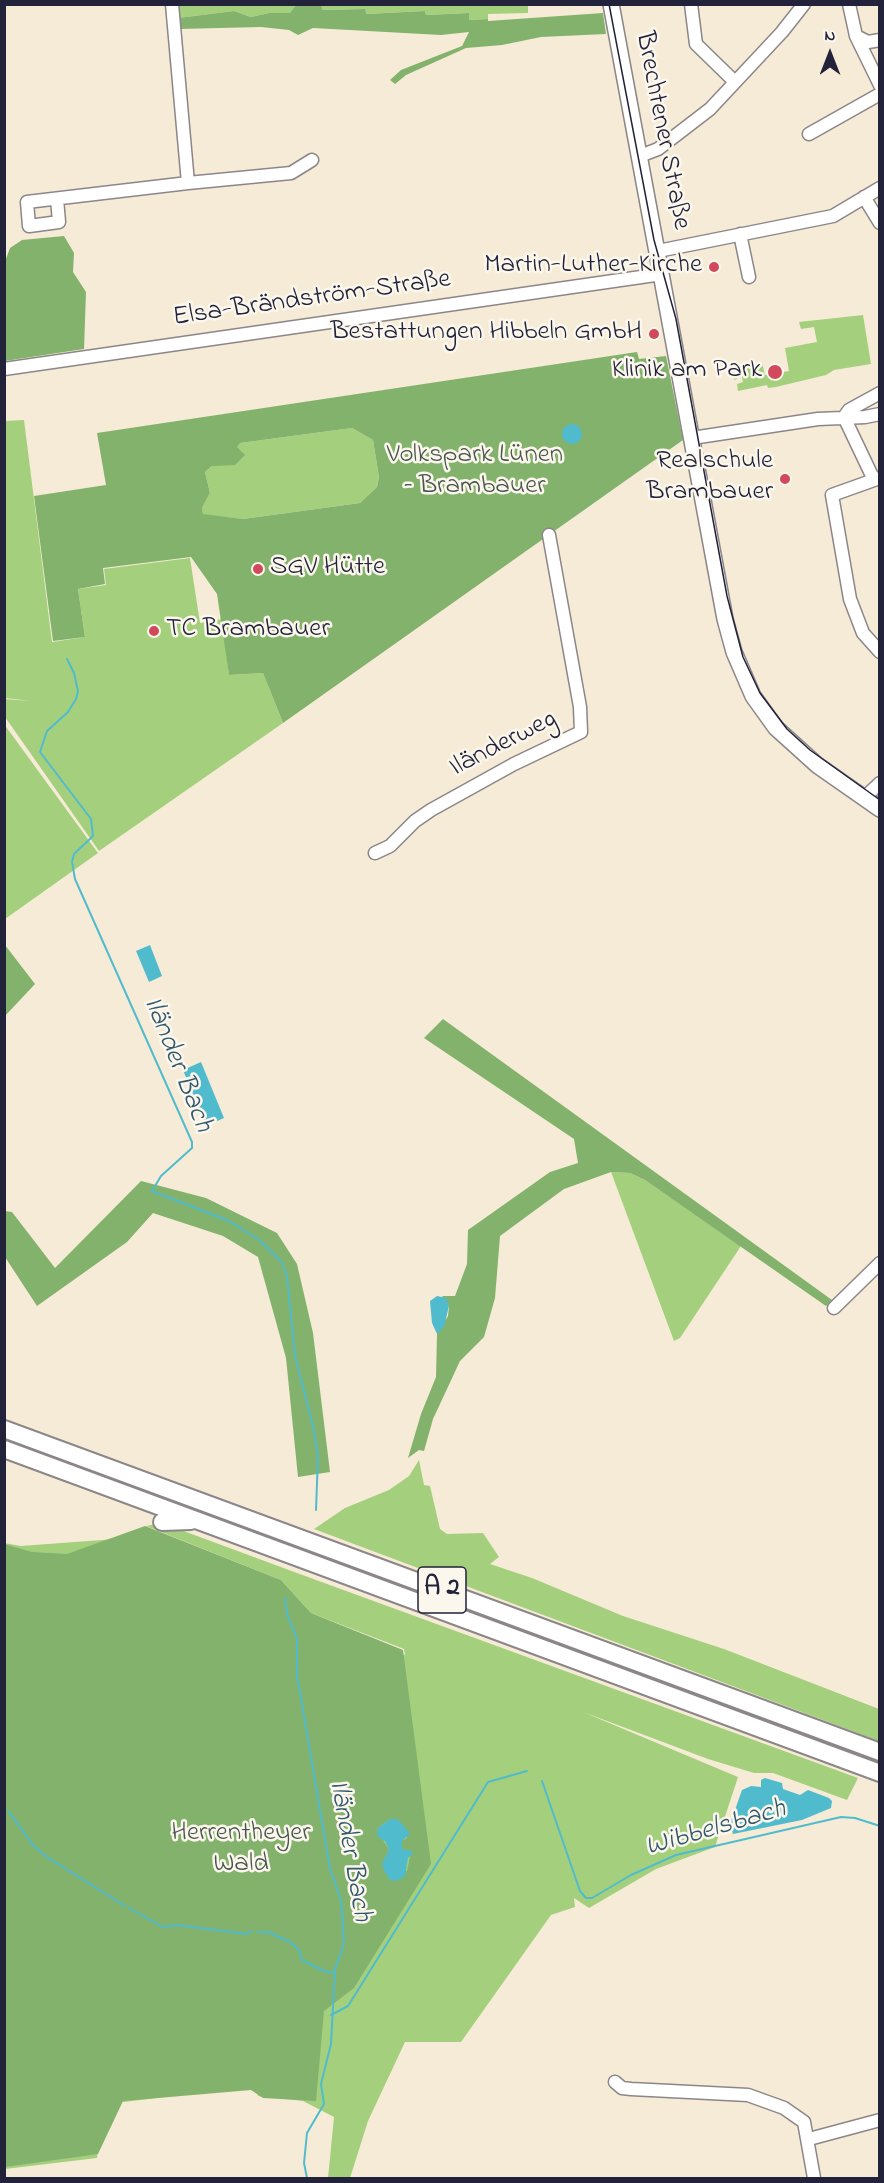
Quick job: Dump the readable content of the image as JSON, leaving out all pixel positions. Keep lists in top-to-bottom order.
{
  "streets": {
    "highway": ["A 2"],
    "main road": ["Brechtener Straße"],
    "street": ["Elsa-Brändström-Straße", "Iländerweg"]
  },
  "crossings": [
    ["Brechtener Straße", "Elsa-Brändström-Straße"]
  ],
  "water": ["Iländer Bach", "Wibbelsbach"],
  "parks": ["Volkspark Lünen – Brambauer", "Herrentheyer Wald"],
  "places": [
    "Martin-Luther-Kirche",
    "Bestattungen Hibbeln GmbH",
    "Klinik am Park",
    "Realschule Brambauer",
    "SGV Hütte",
    "TC Brambauer"
  ],
  "north": "top"
}
